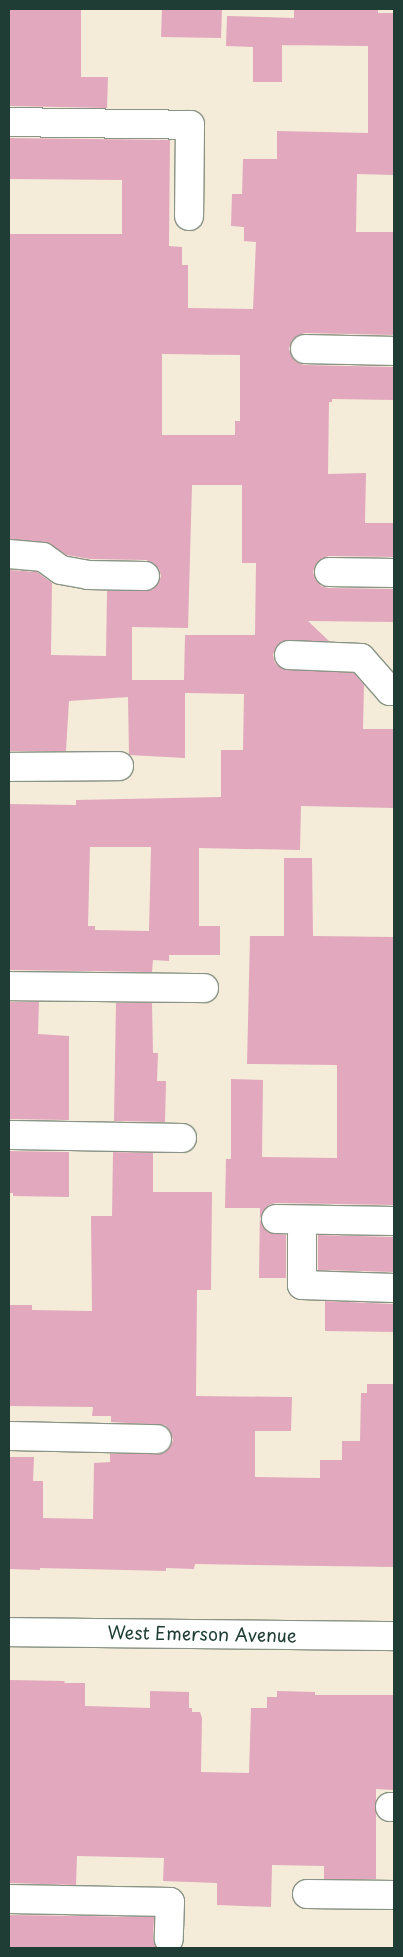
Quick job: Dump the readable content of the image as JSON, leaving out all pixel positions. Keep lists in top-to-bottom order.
{
  "streets": {
    "street": ["West Emerson Avenue"]
  }
}
